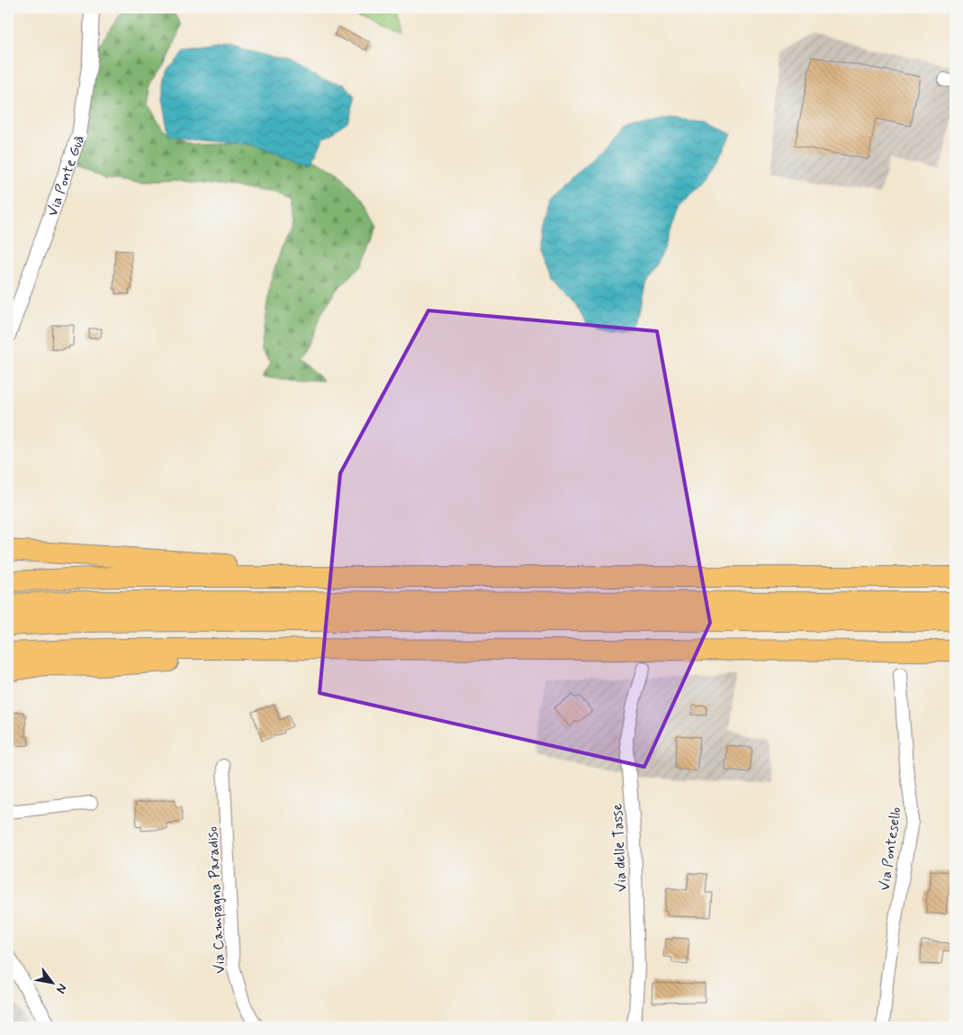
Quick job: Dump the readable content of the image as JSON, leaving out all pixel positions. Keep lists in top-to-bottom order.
{
  "streets": {
    "street": [
      "Via Ponte Guà",
      "Via delle Tasse",
      "Via Pontesello",
      "Via Campagna Paradiso"
    ]
  },
  "north": "bottom right"
}
